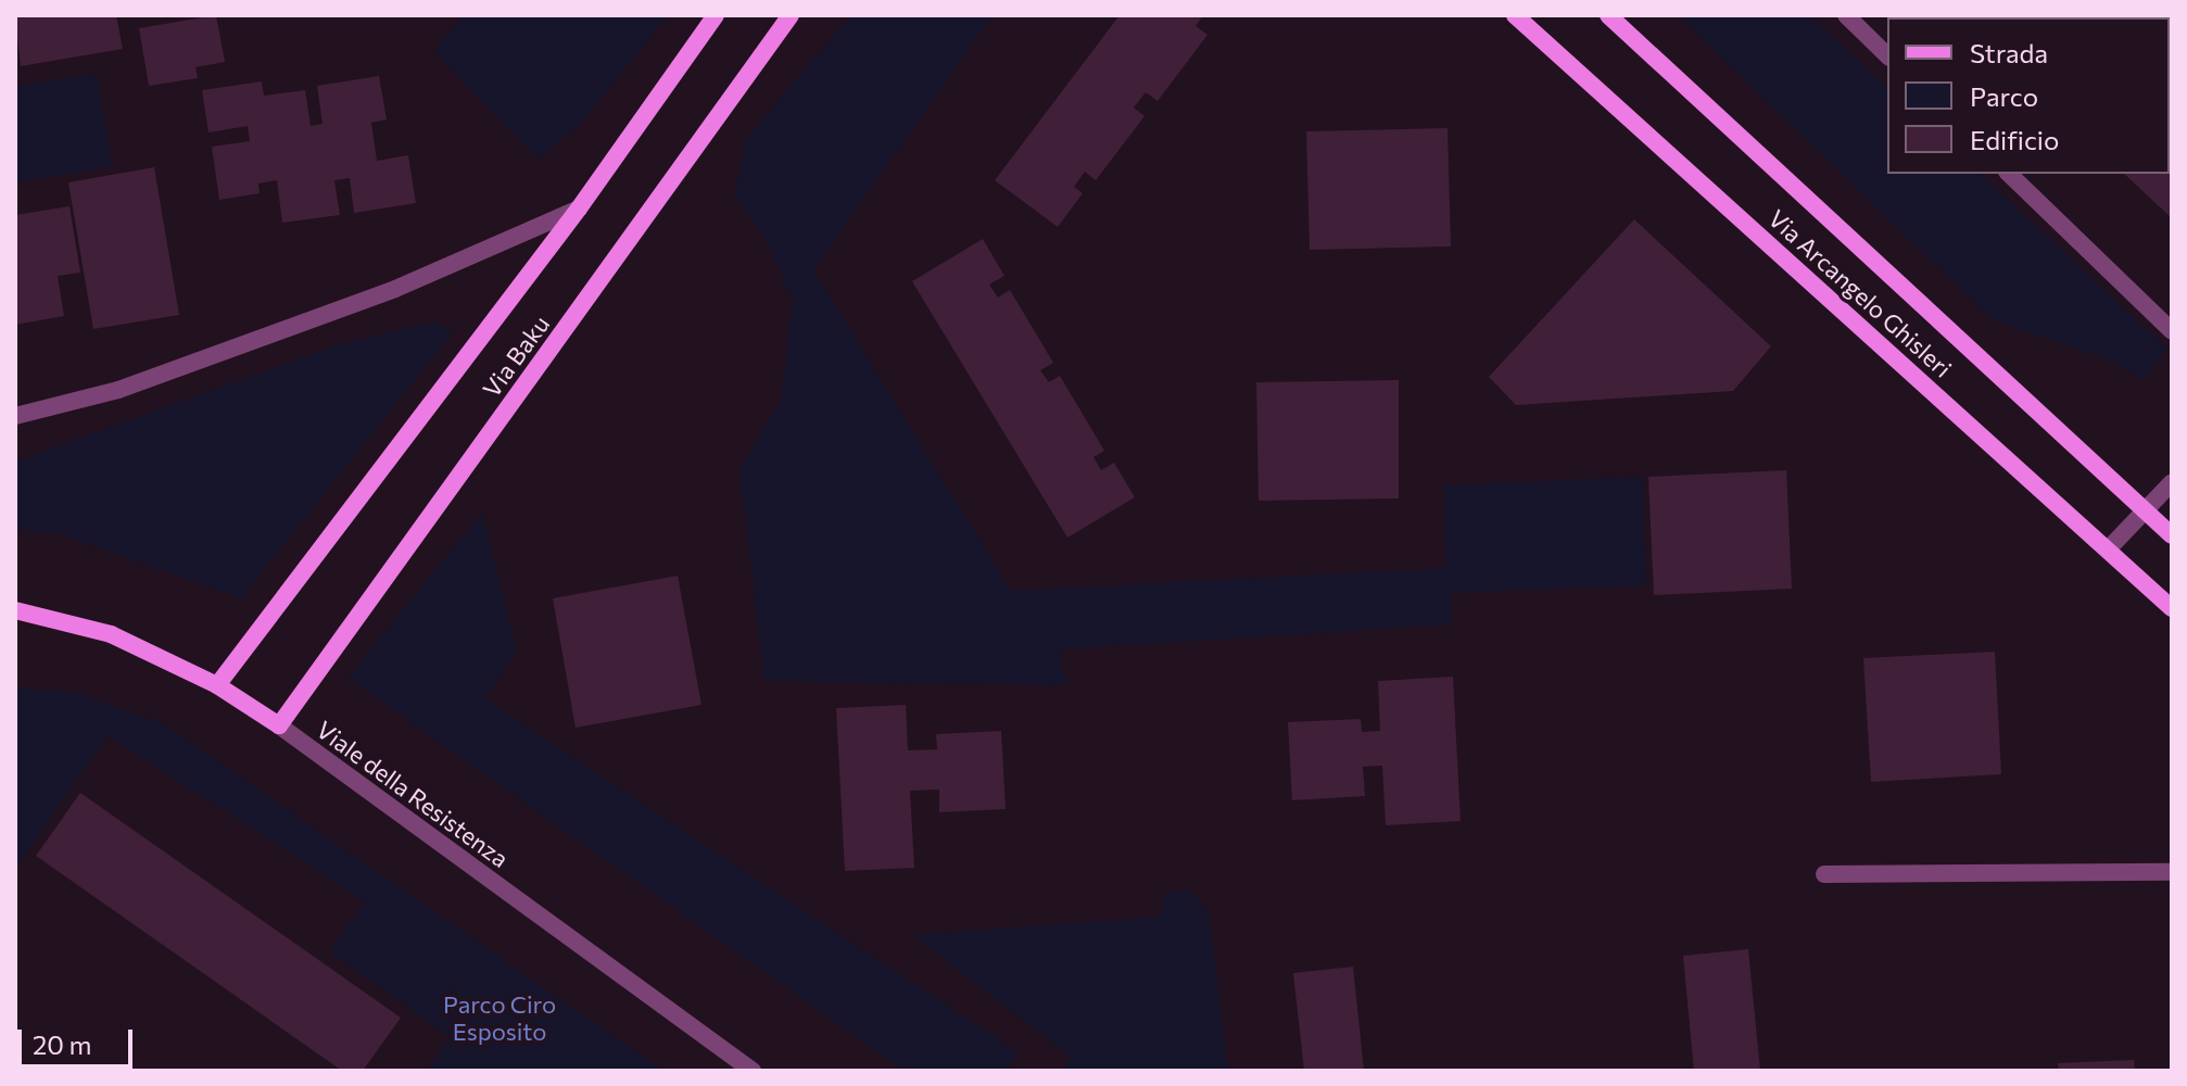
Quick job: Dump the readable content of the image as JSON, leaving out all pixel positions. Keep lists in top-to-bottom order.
{
  "streets": {
    "main road": ["Via Arcangelo Ghisleri", "Via Baku", "Viale della Resistenza"]
  },
  "crossings": [
    ["Via Baku", "Viale della Resistenza"]
  ],
  "parks": ["Parco Ciro Esposito"],
  "legend": ["Strada", "Parco", "Edificio"],
  "scale_bar": "20 m"
}
